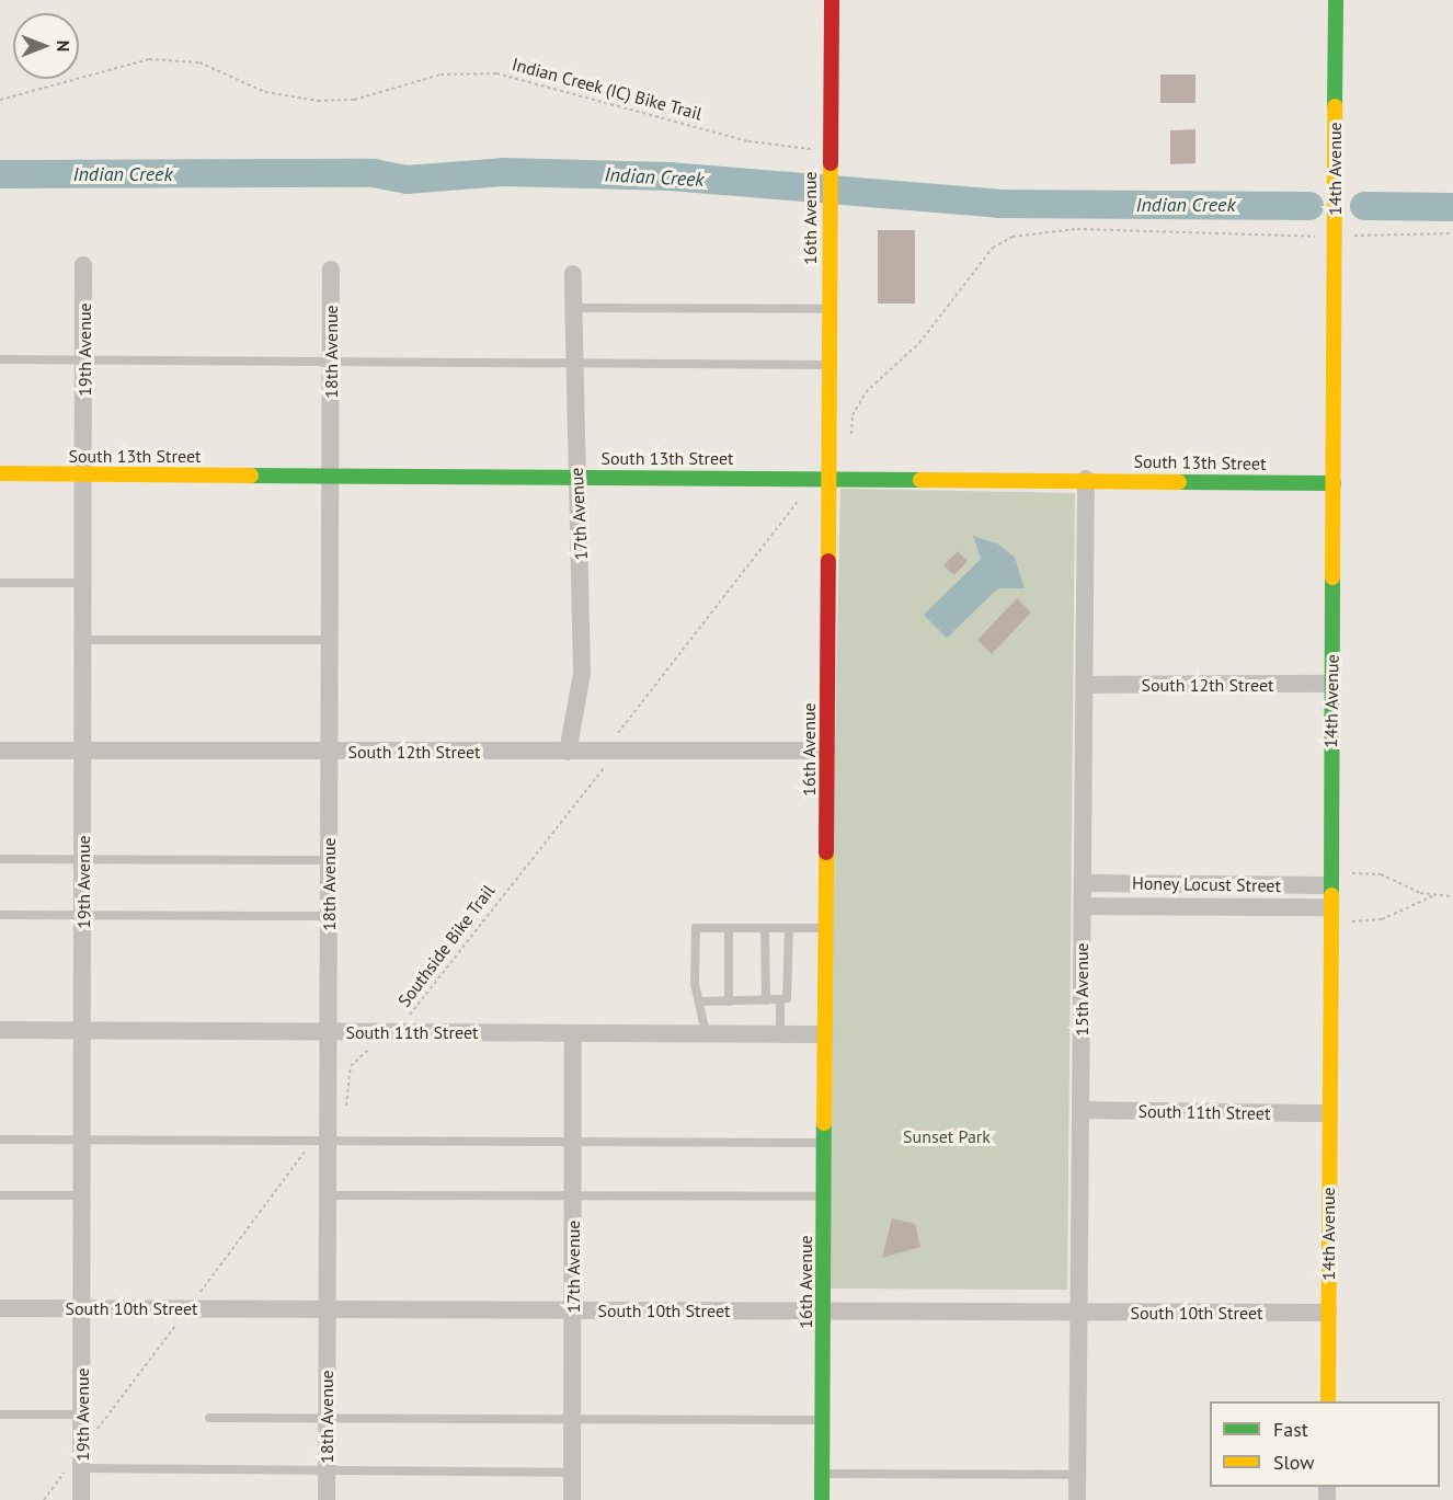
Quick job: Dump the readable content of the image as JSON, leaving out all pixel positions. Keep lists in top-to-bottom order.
{
  "streets": {
    "street": [
      "14th Avenue",
      "16th Avenue",
      "19th Avenue",
      "18th Avenue",
      "South 13th Street",
      "17th Avenue",
      "South 12th Street",
      "Honey Locust Street",
      "15th Avenue",
      "South 11th Street",
      "South 10th Street"
    ],
    "path": ["Indian Creek (IC) Bike Trail", "Southside Bike Trail"]
  },
  "crossings": [
    ["Indian Creek (IC) Bike Trail", "16th Avenue"],
    ["14th Avenue", "South 13th Street"],
    ["14th Avenue", "South 12th Street"],
    ["14th Avenue", "Honey Locust Street"],
    ["14th Avenue", "South 11th Street"],
    ["14th Avenue", "South 10th Street"],
    ["16th Avenue", "South 13th Street"],
    ["16th Avenue", "South 12th Street"],
    ["16th Avenue", "South 11th Street"],
    ["16th Avenue", "South 10th Street"],
    ["19th Avenue", "South 13th Street"],
    ["19th Avenue", "South 12th Street"],
    ["19th Avenue", "South 11th Street"],
    ["19th Avenue", "South 10th Street"],
    ["18th Avenue", "South 13th Street"],
    ["18th Avenue", "South 12th Street"],
    ["18th Avenue", "South 11th Street"],
    ["18th Avenue", "South 10th Street"],
    ["South 13th Street", "17th Avenue"],
    ["South 13th Street", "15th Avenue"],
    ["17th Avenue", "South 12th Street"],
    ["17th Avenue", "South 11th Street"],
    ["17th Avenue", "South 10th Street"],
    ["South 12th Street", "Southside Bike Trail"],
    ["South 12th Street", "15th Avenue"],
    ["Honey Locust Street", "15th Avenue"],
    ["Southside Bike Trail", "South 11th Street"],
    ["15th Avenue", "South 11th Street"],
    ["15th Avenue", "South 10th Street"]
  ],
  "water": ["Indian Creek"],
  "parks": ["Sunset Park"],
  "legend": ["Fast", "Slow"],
  "north": "right"
}
